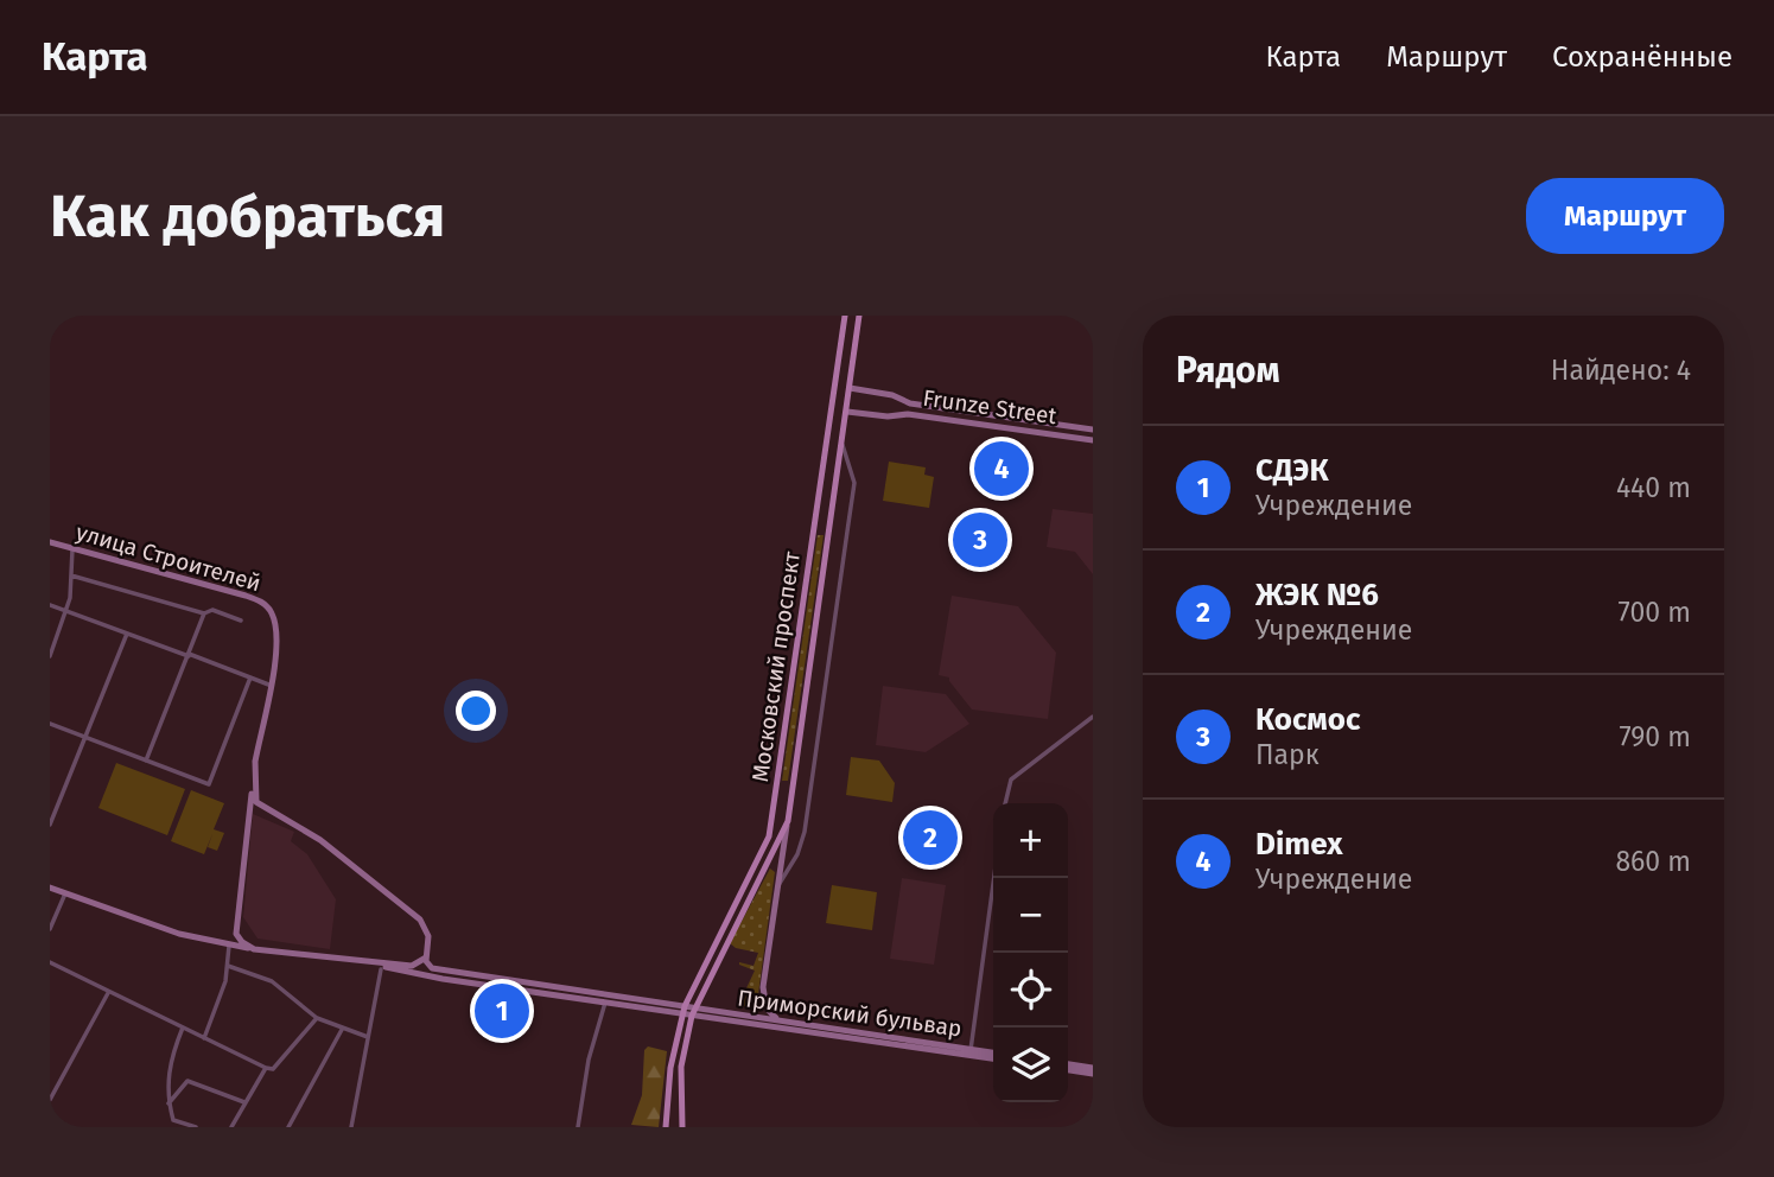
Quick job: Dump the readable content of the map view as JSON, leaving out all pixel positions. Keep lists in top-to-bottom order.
{
  "streets": {
    "main road": [
      "Frunze Street",
      "улица Строителей",
      "Московский проспект",
      "Приморский бульвар"
    ]
  },
  "crossings": [
    ["Frunze Street", "Московский проспект"],
    ["Московский проспект", "Приморский бульвар"]
  ],
  "page": {
    "header": "Карта",
    "nav": ["Карта", "Маршрут", "Сохранённые"],
    "buttons": "Маршрут",
    "title": "Как добраться",
    "heading": ["Рядом", "Найдено: 4"],
    "list": [
      {
        "mark": "1",
        "name": "СДЭК",
        "note": "Учреждение",
        "value": "440 m"
      },
      {
        "mark": "2",
        "name": "ЖЭК №6",
        "note": "Учреждение",
        "value": "700 m"
      },
      {
        "mark": "3",
        "name": "Космос",
        "note": "Парк",
        "value": "790 m"
      },
      {
        "mark": "4",
        "name": "Dimex",
        "note": "Учреждение",
        "value": "860 m"
      }
    ],
    "pins": [
      "4",
      "3",
      "2",
      "1"
    ],
    "map_buttons": ["+", "−"]
  }
}
